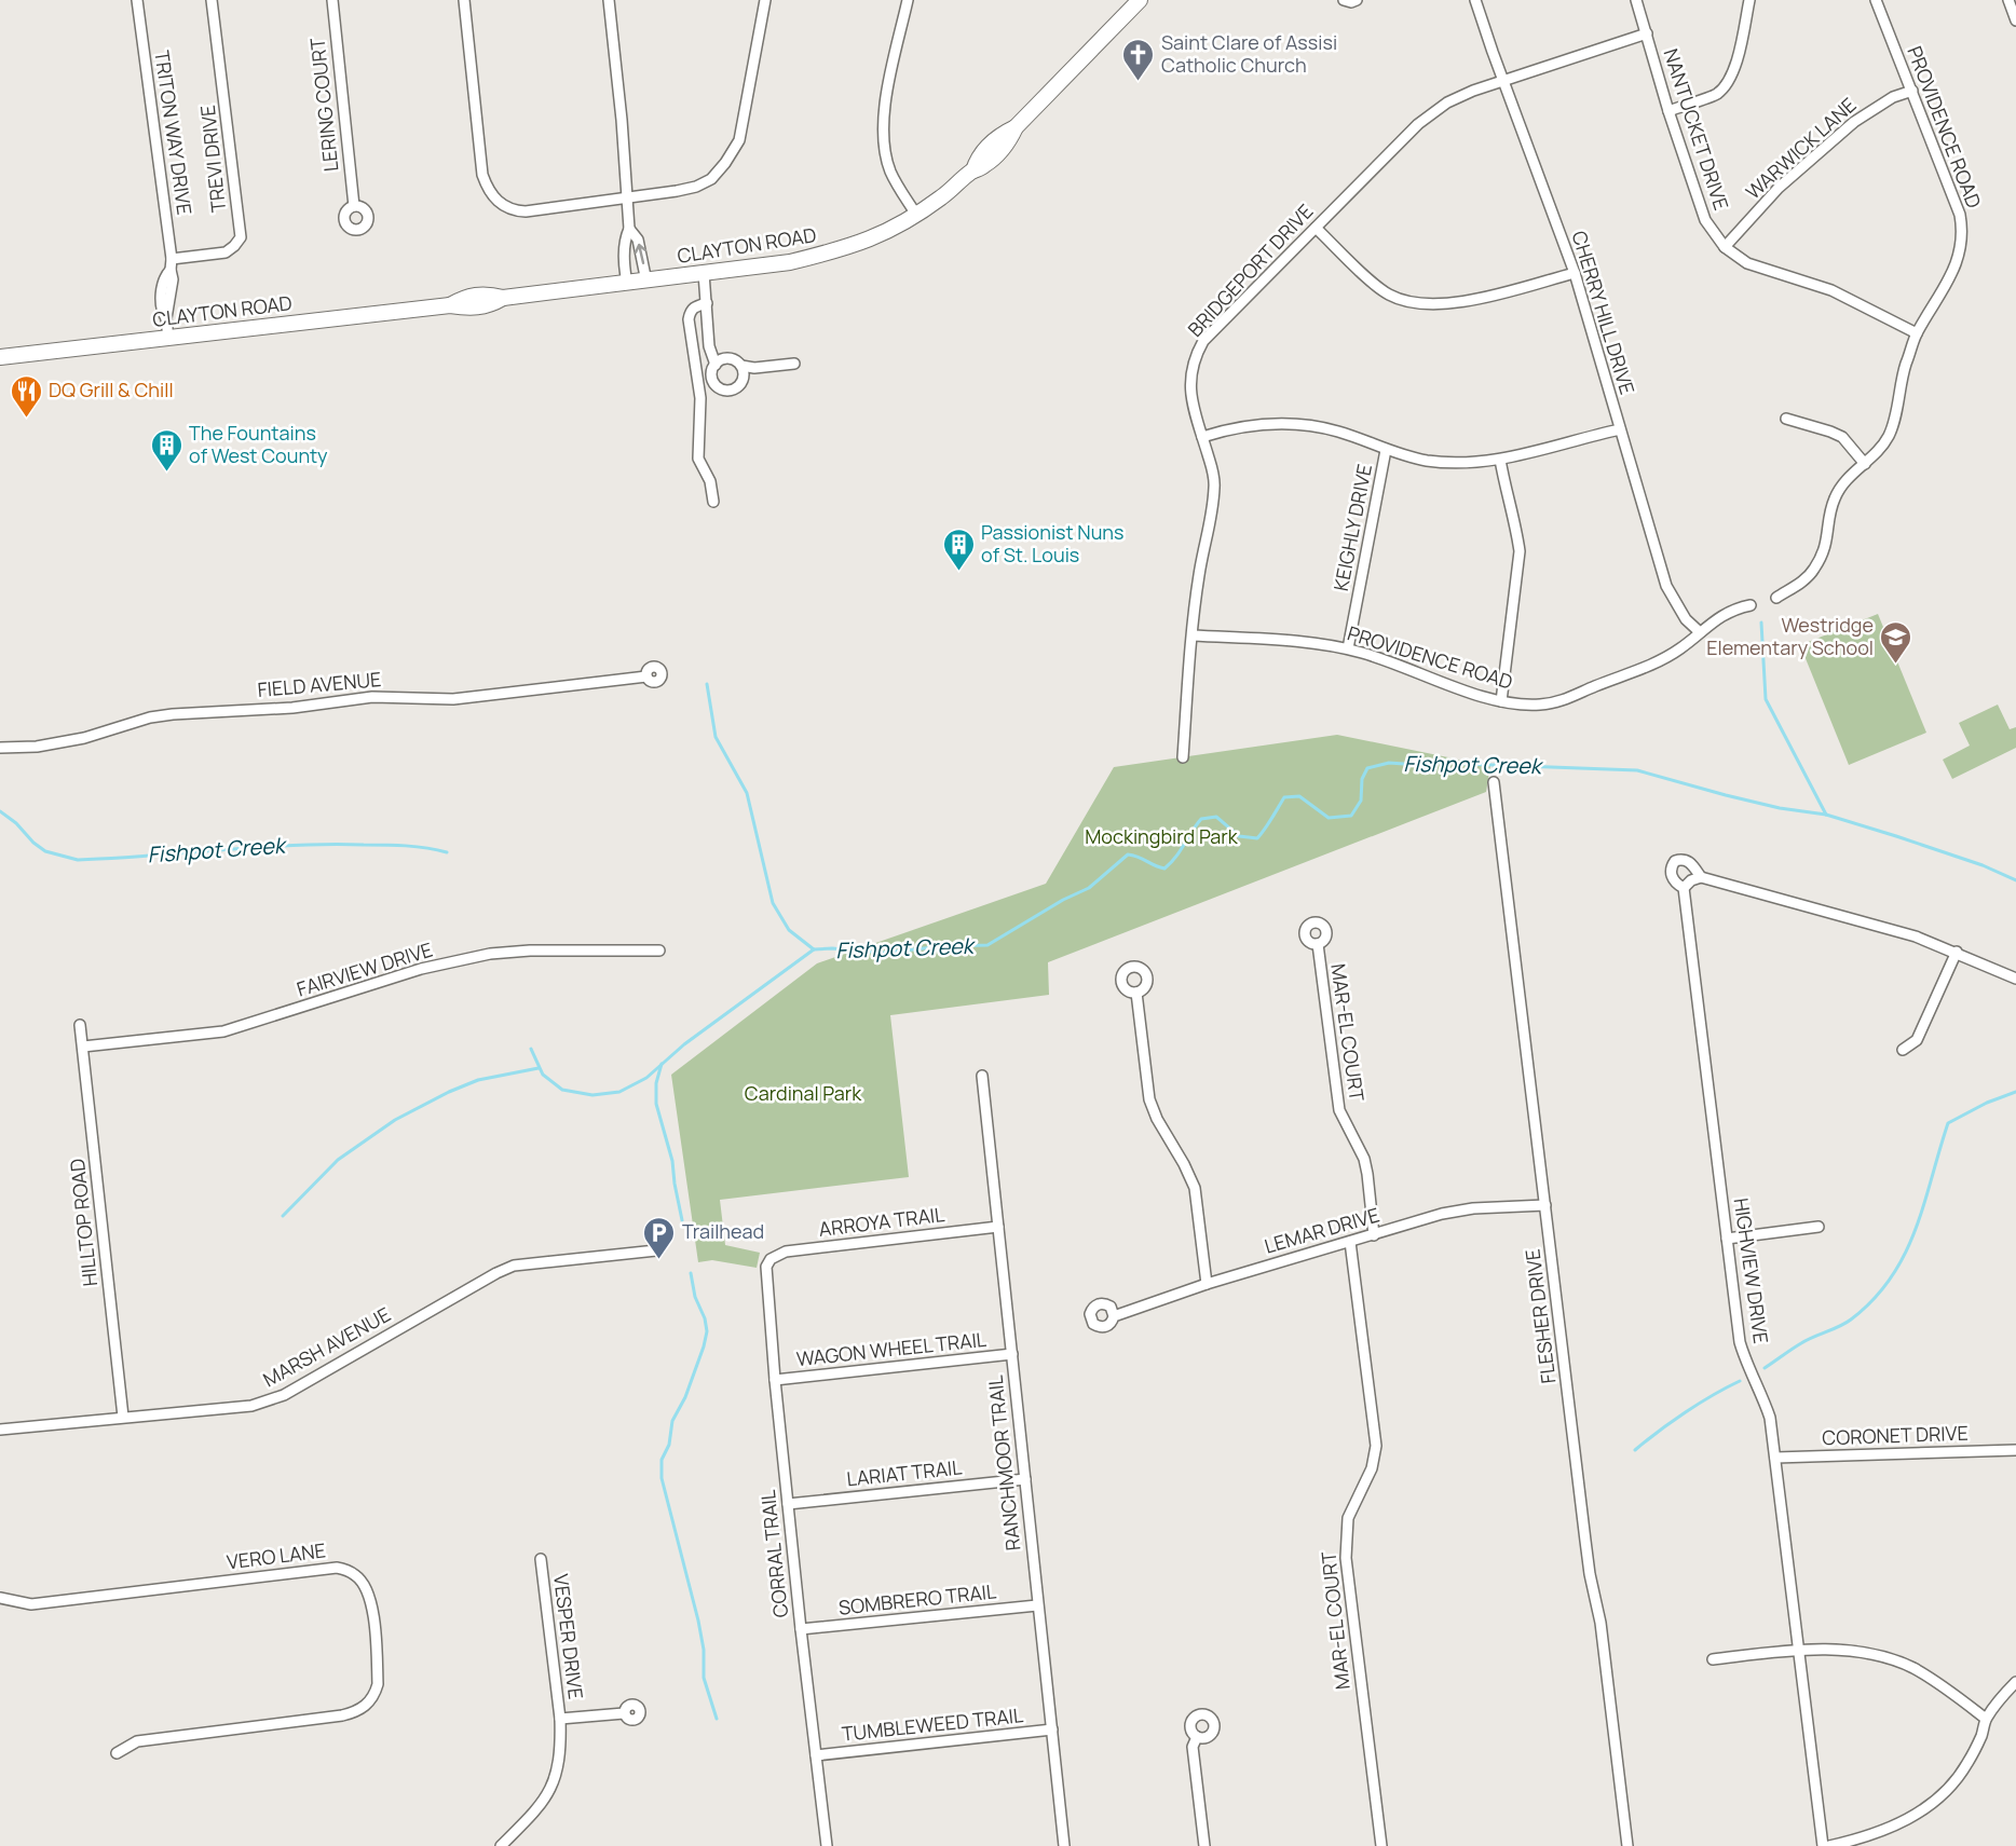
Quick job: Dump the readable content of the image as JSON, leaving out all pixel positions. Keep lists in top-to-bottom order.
{
  "streets": {
    "main road": ["CLAYTON ROAD"],
    "street": [
      "LERING COURT",
      "PROVIDENCE ROAD",
      "NANTUCKET DRIVE",
      "TRITON WAY DRIVE",
      "WARWICK LANE",
      "TREVI DRIVE",
      "BRIDGEPORT DRIVE",
      "CHERRY HILL DRIVE",
      "KEIGHLY DRIVE",
      "FIELD AVENUE",
      "FAIRVIEW DRIVE",
      "MAR-EL COURT",
      "HILLTOP ROAD",
      "ARROYA TRAIL",
      "LEMAR DRIVE",
      "HIGHVIEW DRIVE",
      "FLESHER DRIVE",
      "MARSH AVENUE",
      "WAGON WHEEL TRAIL",
      "CORONET DRIVE",
      "RANCHMOOR TRAIL",
      "LARIAT TRAIL",
      "CORRAL TRAIL",
      "VERO LANE",
      "SOMBRERO TRAIL",
      "VESPER DRIVE",
      "TUMBLEWEED TRAIL"
    ]
  },
  "crossings": [
    ["PROVIDENCE ROAD", "NANTUCKET DRIVE"],
    ["PROVIDENCE ROAD", "WARWICK LANE"],
    ["PROVIDENCE ROAD", "BRIDGEPORT DRIVE"],
    ["PROVIDENCE ROAD", "CHERRY HILL DRIVE"],
    ["PROVIDENCE ROAD", "KEIGHLY DRIVE"],
    ["NANTUCKET DRIVE", "WARWICK LANE"],
    ["NANTUCKET DRIVE", "BRIDGEPORT DRIVE"],
    ["TRITON WAY DRIVE", "TREVI DRIVE"],
    ["TRITON WAY DRIVE", "CLAYTON ROAD"],
    ["BRIDGEPORT DRIVE", "CHERRY HILL DRIVE"],
    ["FAIRVIEW DRIVE", "HILLTOP ROAD"],
    ["MAR-EL COURT", "LEMAR DRIVE"],
    ["HILLTOP ROAD", "MARSH AVENUE"],
    ["ARROYA TRAIL", "RANCHMOOR TRAIL"],
    ["ARROYA TRAIL", "CORRAL TRAIL"],
    ["LEMAR DRIVE", "FLESHER DRIVE"],
    ["HIGHVIEW DRIVE", "CORONET DRIVE"],
    ["WAGON WHEEL TRAIL", "RANCHMOOR TRAIL"],
    ["WAGON WHEEL TRAIL", "CORRAL TRAIL"],
    ["RANCHMOOR TRAIL", "LARIAT TRAIL"],
    ["RANCHMOOR TRAIL", "SOMBRERO TRAIL"],
    ["RANCHMOOR TRAIL", "TUMBLEWEED TRAIL"],
    ["LARIAT TRAIL", "CORRAL TRAIL"],
    ["CORRAL TRAIL", "SOMBRERO TRAIL"],
    ["CORRAL TRAIL", "TUMBLEWEED TRAIL"]
  ],
  "water": ["Fishpot Creek"],
  "parks": ["Mockingbird Park", "Cardinal Park"],
  "places": {
    "church": ["Saint Clare of Assisi Catholic Church"],
    "restaurant": ["DQ Grill & Chill"],
    "building": ["The Fountains of West County", "Passionist Nuns of St. Louis"],
    "school or university": ["Westridge Elementary School"],
    "parking": ["Trailhead"]
  }
}
